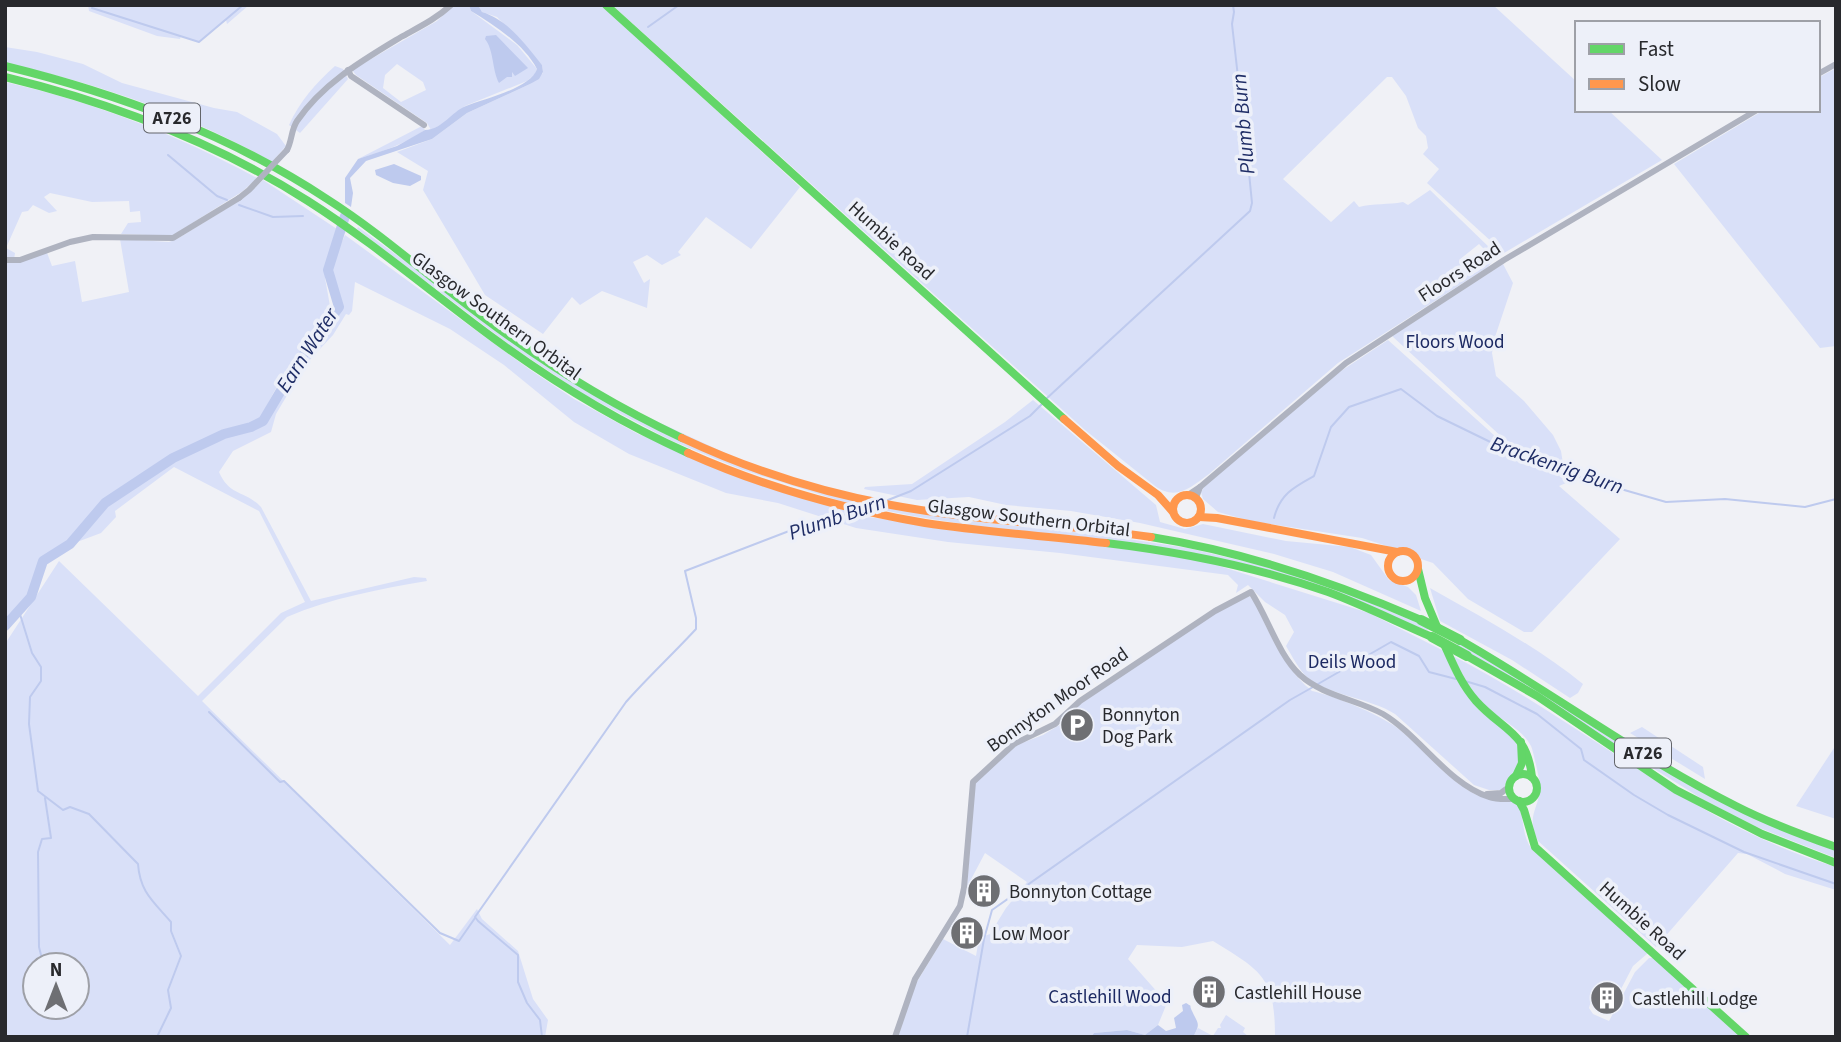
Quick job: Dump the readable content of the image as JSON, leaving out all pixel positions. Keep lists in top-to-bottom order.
{
  "streets": {
    "main road": ["A726", "Humbie Road", "Glasgow Southern Orbital"],
    "street": ["Floors Road", "Bonnyton Moor Road"]
  },
  "water": ["Plumb Burn", "Earn Water", "Brackenrig Burn"],
  "parks": ["Floors Wood", "Deils Wood", "Castlehill Wood"],
  "places": {
    "parking": ["Bonnyton Dog Park"],
    "building": [
      "Bonnyton Cottage",
      "Low Moor",
      "Castlehill House",
      "Castlehill Lodge"
    ]
  },
  "legend": ["Fast", "Slow"],
  "north": "top"
}
